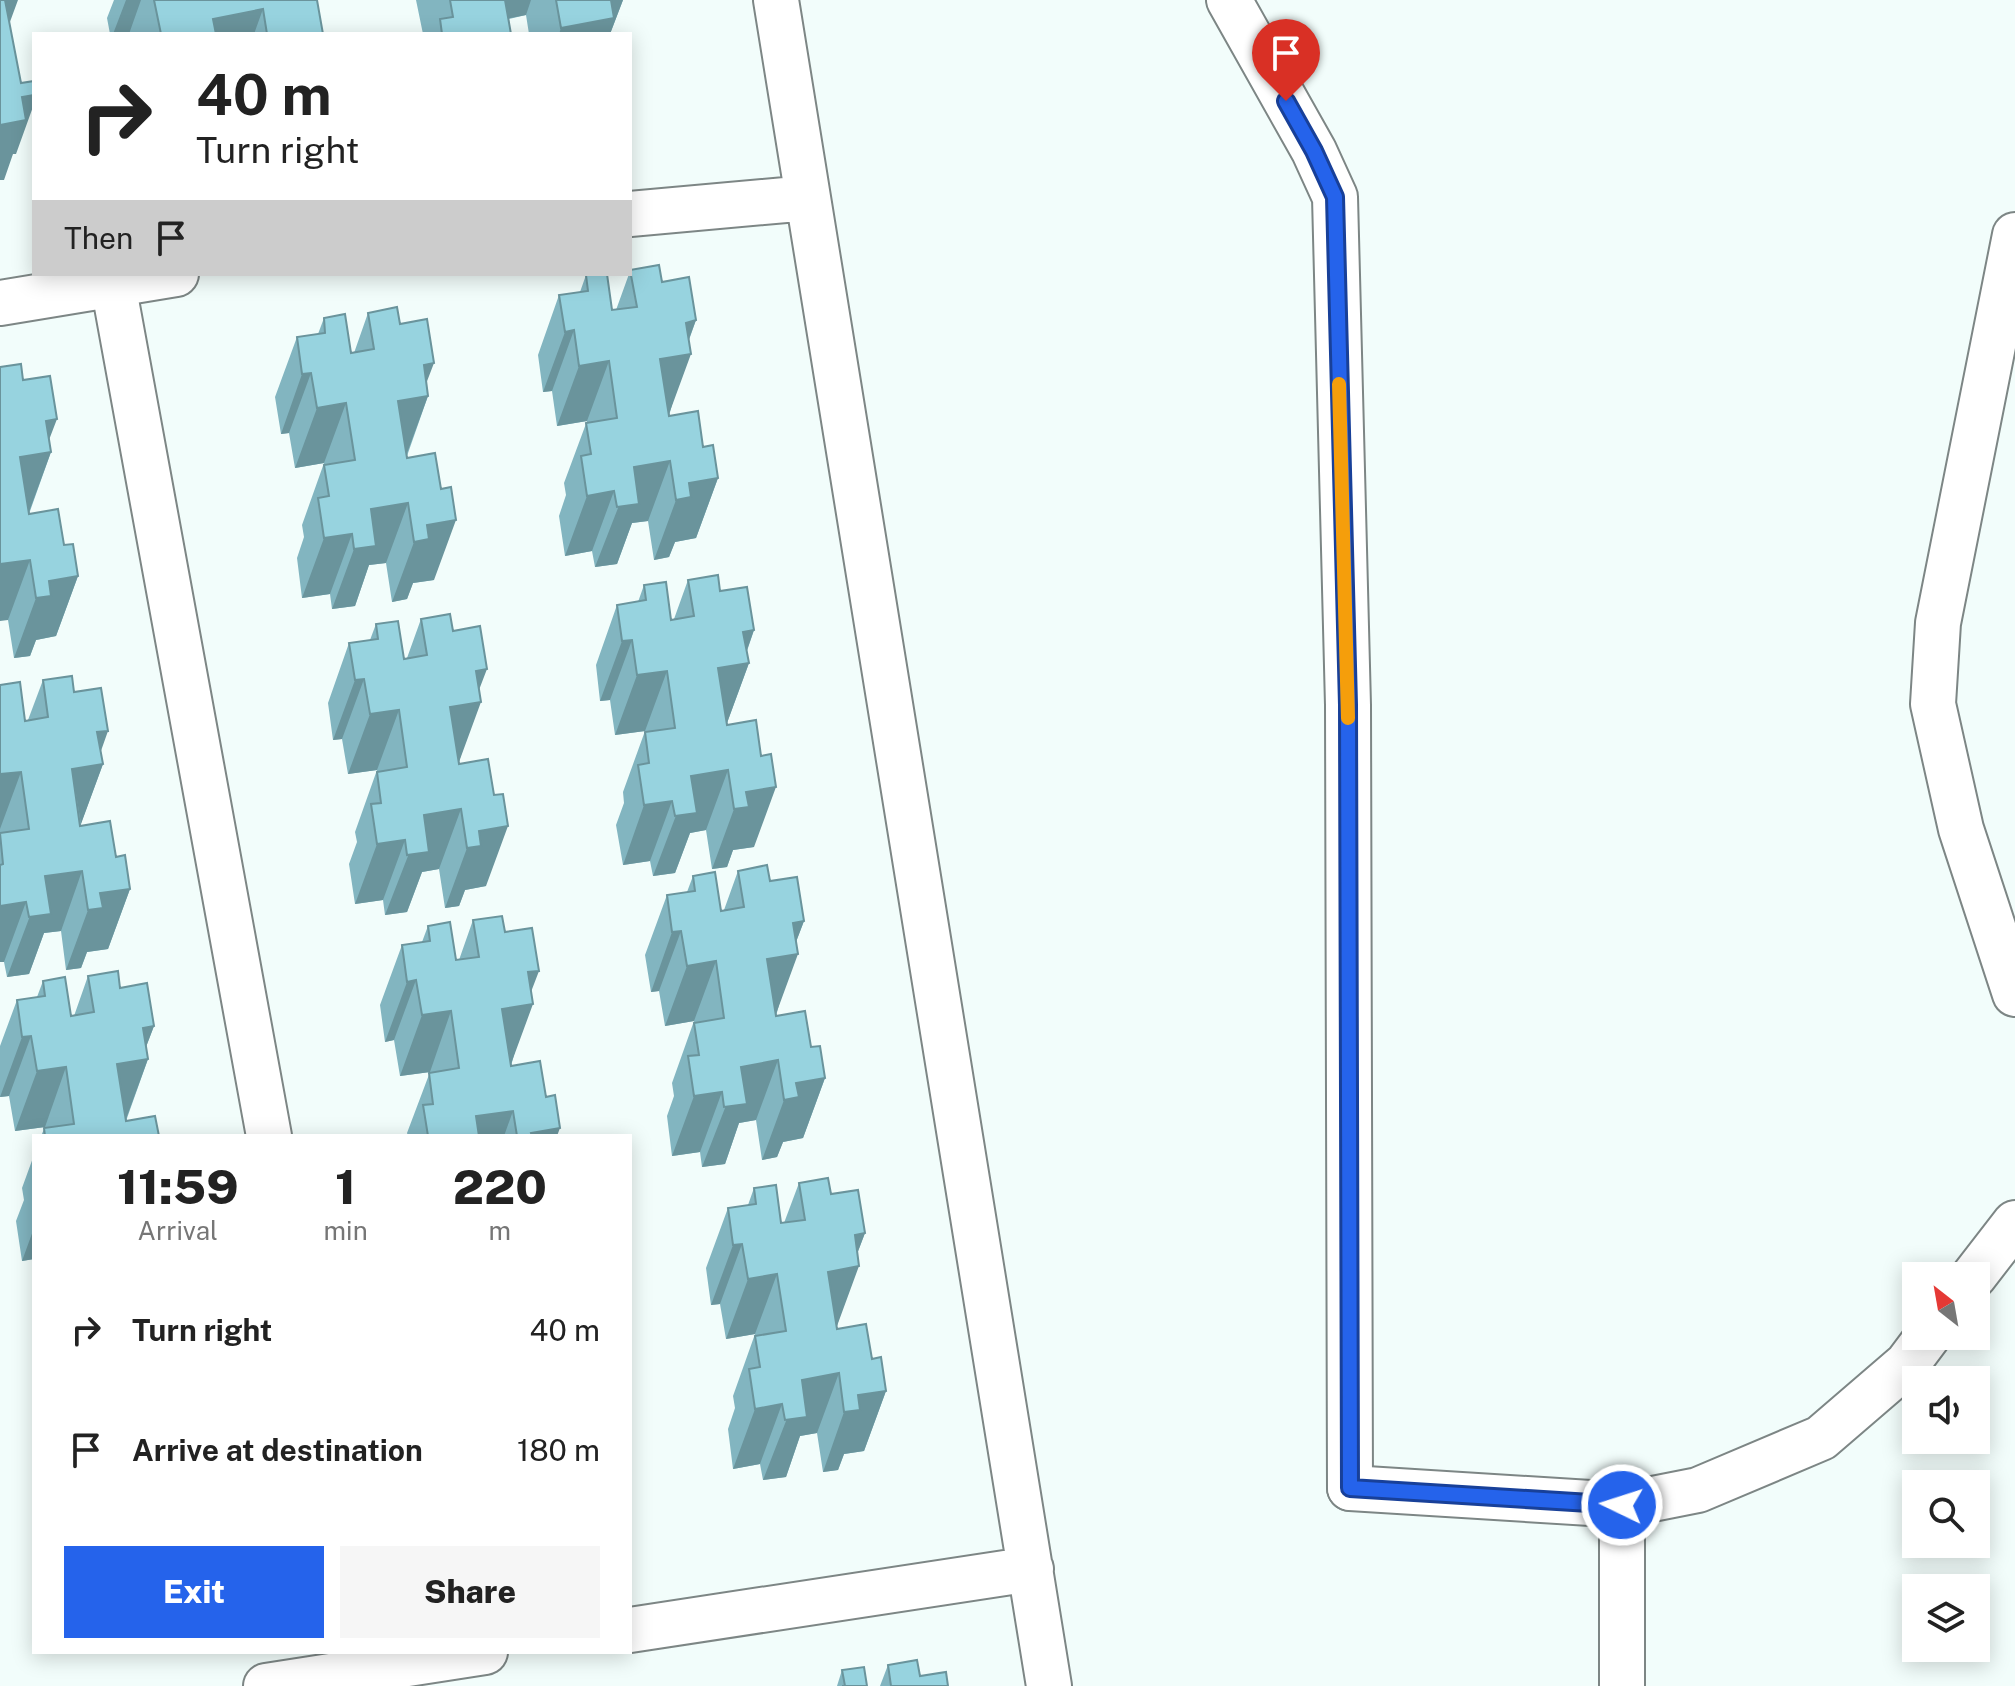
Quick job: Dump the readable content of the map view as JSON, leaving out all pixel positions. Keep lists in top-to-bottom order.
{
  "north": "top left",
  "page": {
    "turn": ["40 m", "Turn right"],
    "then": "Then",
    "eta": [
      "11:59",
      "Arrival",
      "1",
      "min",
      "220",
      "m"
    ],
    "list": [
      {
        "name": "Turn right",
        "value": "40 m"
      },
      {
        "name": "Arrive at destination",
        "value": "180 m"
      }
    ],
    "buttons": ["Exit", "Share"]
  }
}
